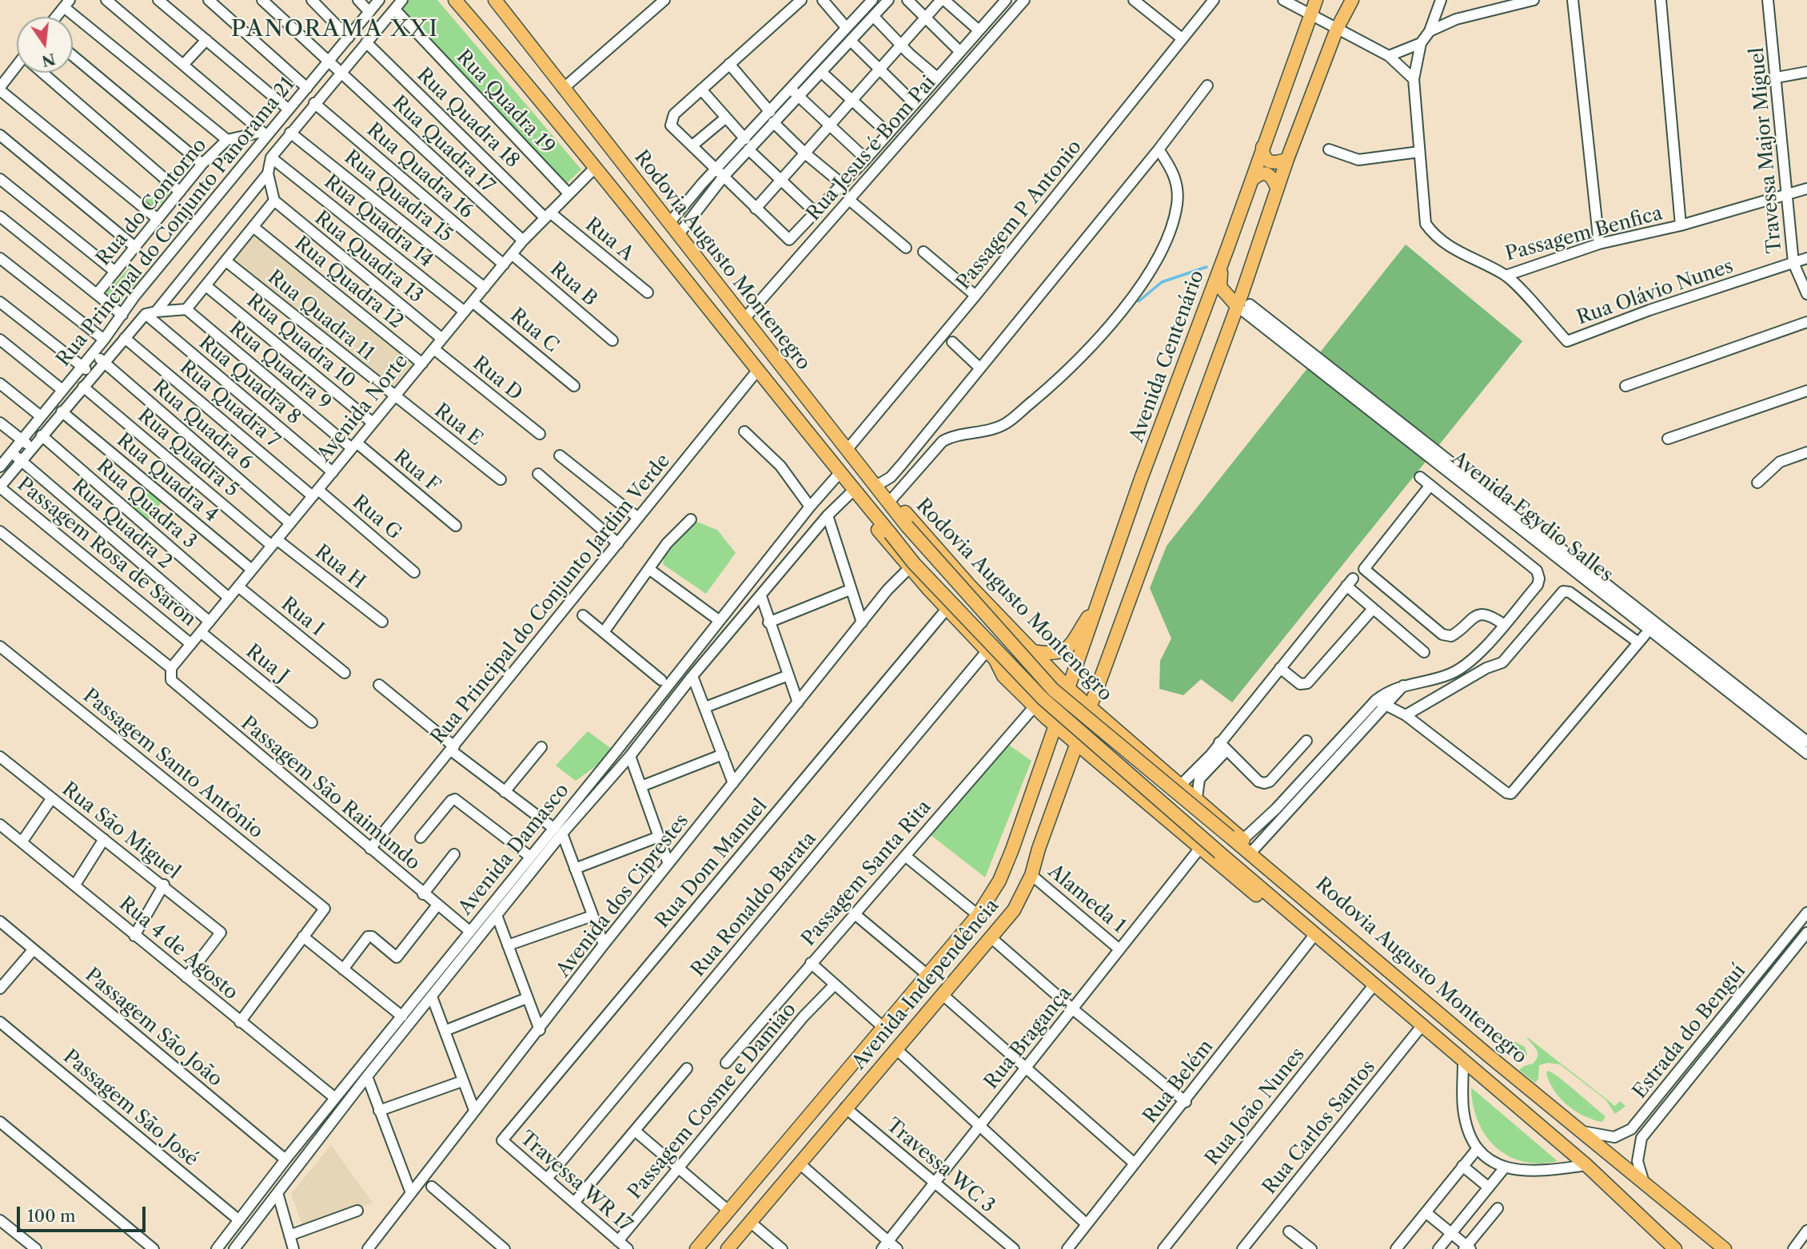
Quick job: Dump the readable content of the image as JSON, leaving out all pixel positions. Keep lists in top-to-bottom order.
{
  "streets": {
    "main road": ["Rodovia Augusto Montenegro", "Avenida Centenário", "Avenida Independência"],
    "street": [
      "Rua Quadra 19",
      "Rua Quadra 18",
      "Rua Quadra 17",
      "Rua Jesus é Bom Pai",
      "Travessa Major Miguel",
      "Rua Quadra 16",
      "Rua Quadra 15",
      "Rua do Contorno",
      "Passagem P Antonio",
      "Rua Quadra 14",
      "Rua Principal do Conjunto Panorama 21",
      "Passagem Benfica",
      "Rua A",
      "Rua Quadra 13",
      "Rua Quadra 12",
      "Rua B",
      "Rua Olávio Nunes",
      "Rua Quadra 11",
      "Rua C",
      "Rua Quadra 10",
      "Rua Quadra 9",
      "Rua D",
      "Rua Quadra 8",
      "Rua Quadra 7",
      "Avenida Norte",
      "Rua Quadra 6",
      "Rua E",
      "Rua Quadra 5",
      "Rua F",
      "Rua Quadra 4",
      "Rua Quadra 3",
      "Avenida Egydio Salles",
      "Rua G",
      "Rua Quadra 2",
      "Passagem Rosa de Saron",
      "Rua H",
      "Rua Principal do Conjunto Jardim Verde",
      "Rua I",
      "Rua J",
      "Passagem Santo Antônio",
      "Passagem São Raimundo",
      "Rua São Miguel",
      "Avenida Damasco",
      "Rua Dom Manuel",
      "Passagem Santa Rita",
      "Avenida dos Ciprestes",
      "Alameda 1",
      "Rua Ronaldo Barata",
      "Rua 4 de Agosto",
      "Passagem São João",
      "Estrada do Benguí",
      "Rua Bragança",
      "Rua Belém",
      "Passagem Cosme e Damião",
      "Rua João Nunes",
      "Passagem São José",
      "Rua Carlos Santos",
      "Travessa WC 3",
      "Travessa WR 17"
    ]
  },
  "crossings": [
    ["Rua Quadra 19", "Rua Principal do Conjunto Panorama 21"],
    ["Rua Quadra 19", "Avenida Norte"],
    ["Rua Quadra 18", "Rua Principal do Conjunto Panorama 21"],
    ["Rua Quadra 18", "Rua A"],
    ["Rua Quadra 18", "Avenida Norte"],
    ["Rua Quadra 17", "Rua Principal do Conjunto Panorama 21"],
    ["Rua Quadra 17", "Avenida Norte"],
    ["Rua Jesus é Bom Pai", "Rodovia Augusto Montenegro"],
    ["Travessa Major Miguel", "Passagem Benfica"],
    ["Travessa Major Miguel", "Rua Olávio Nunes"],
    ["Rua Quadra 16", "Rua Principal do Conjunto Panorama 21"],
    ["Rua Quadra 16", "Avenida Norte"],
    ["Rua Quadra 15", "Rua Principal do Conjunto Panorama 21"],
    ["Rua Quadra 15", "Avenida Norte"],
    ["Rua do Contorno", "Rua Principal do Conjunto Panorama 21"],
    ["Passagem P Antonio", "Rodovia Augusto Montenegro"],
    ["Rua Quadra 14", "Rua Principal do Conjunto Panorama 21"],
    ["Rua Quadra 14", "Avenida Norte"],
    ["Rua Principal do Conjunto Panorama 21", "Rua Quadra 8"],
    ["Rua Principal do Conjunto Panorama 21", "Rua Quadra 7"],
    ["Rua Principal do Conjunto Panorama 21", "Rua Quadra 6"],
    ["Rua Principal do Conjunto Panorama 21", "Rua Quadra 5"],
    ["Rua Principal do Conjunto Panorama 21", "Rua Quadra 4"],
    ["Rua Principal do Conjunto Panorama 21", "Rua Quadra 3"],
    ["Rua Principal do Conjunto Panorama 21", "Rua Quadra 2"],
    ["Rua Principal do Conjunto Panorama 21", "Passagem Rosa de Saron"],
    ["Passagem Benfica", "Rua Olávio Nunes"],
    ["Rua A", "Avenida Norte"],
    ["Rua Quadra 13", "Avenida Norte"],
    ["Rodovia Augusto Montenegro", "Avenida Centenário"],
    ["Rodovia Augusto Montenegro", "Avenida Norte"],
    ["Rodovia Augusto Montenegro", "Rua Principal do Conjunto Jardim Verde"],
    ["Rodovia Augusto Montenegro", "Avenida Damasco"],
    ["Rodovia Augusto Montenegro", "Rua Dom Manuel"],
    ["Rodovia Augusto Montenegro", "Passagem Santa Rita"],
    ["Rodovia Augusto Montenegro", "Avenida dos Ciprestes"],
    ["Rodovia Augusto Montenegro", "Rua Ronaldo Barata"],
    ["Rodovia Augusto Montenegro", "Avenida Independência"],
    ["Rodovia Augusto Montenegro", "Rua Bragança"],
    ["Rodovia Augusto Montenegro", "Rua Belém"],
    ["Rodovia Augusto Montenegro", "Rua João Nunes"],
    ["Rodovia Augusto Montenegro", "Rua Carlos Santos"],
    ["Rua Quadra 12", "Avenida Norte"],
    ["Rua B", "Avenida Norte"],
    ["Rua Quadra 11", "Avenida Norte"],
    ["Rua Quadra 11", "Rua E"],
    ["Rua C", "Avenida Norte"],
    ["Rua Quadra 10", "Avenida Norte"],
    ["Avenida Centenário", "Avenida Independência"],
    ["Rua Quadra 9", "Avenida Norte"],
    ["Rua Quadra 9", "Rua F"],
    ["Rua D", "Avenida Norte"],
    ["Rua Quadra 8", "Avenida Norte"],
    ["Rua Quadra 7", "Avenida Norte"],
    ["Rua Quadra 7", "Rua G"],
    ["Avenida Norte", "Rua Quadra 6"],
    ["Avenida Norte", "Rua E"],
    ["Avenida Norte", "Rua Quadra 5"],
    ["Avenida Norte", "Rua F"],
    ["Avenida Norte", "Rua Quadra 4"],
    ["Avenida Norte", "Rua Quadra 3"],
    ["Avenida Norte", "Rua G"],
    ["Avenida Norte", "Rua Quadra 2"],
    ["Avenida Norte", "Passagem Rosa de Saron"],
    ["Avenida Norte", "Rua H"],
    ["Avenida Norte", "Rua I"],
    ["Avenida Norte", "Rua J"],
    ["Avenida Norte", "Passagem São Raimundo"],
    ["Rua Quadra 5", "Rua H"],
    ["Rua Principal do Conjunto Jardim Verde", "Passagem São Raimundo"],
    ["Passagem São Raimundo", "Avenida Damasco"],
    ["Rua São Miguel", "Rua 4 de Agosto"],
    ["Avenida Damasco", "Rua 4 de Agosto"],
    ["Avenida Damasco", "Passagem São João"],
    ["Avenida Damasco", "Passagem São José"],
    ["Rua Dom Manuel", "Travessa WR 17"],
    ["Alameda 1", "Avenida Independência"],
    ["Alameda 1", "Rua Bragança"],
    ["Rua Ronaldo Barata", "Travessa WR 17"],
    ["Avenida Independência", "Travessa WC 3"],
    ["Rua Bragança", "Travessa WC 3"],
    ["Passagem Cosme e Damião", "Travessa WR 17"]
  ],
  "districts": ["PANORAMA XXI"],
  "scale_bar": "100 m",
  "north": "bottom"
}
